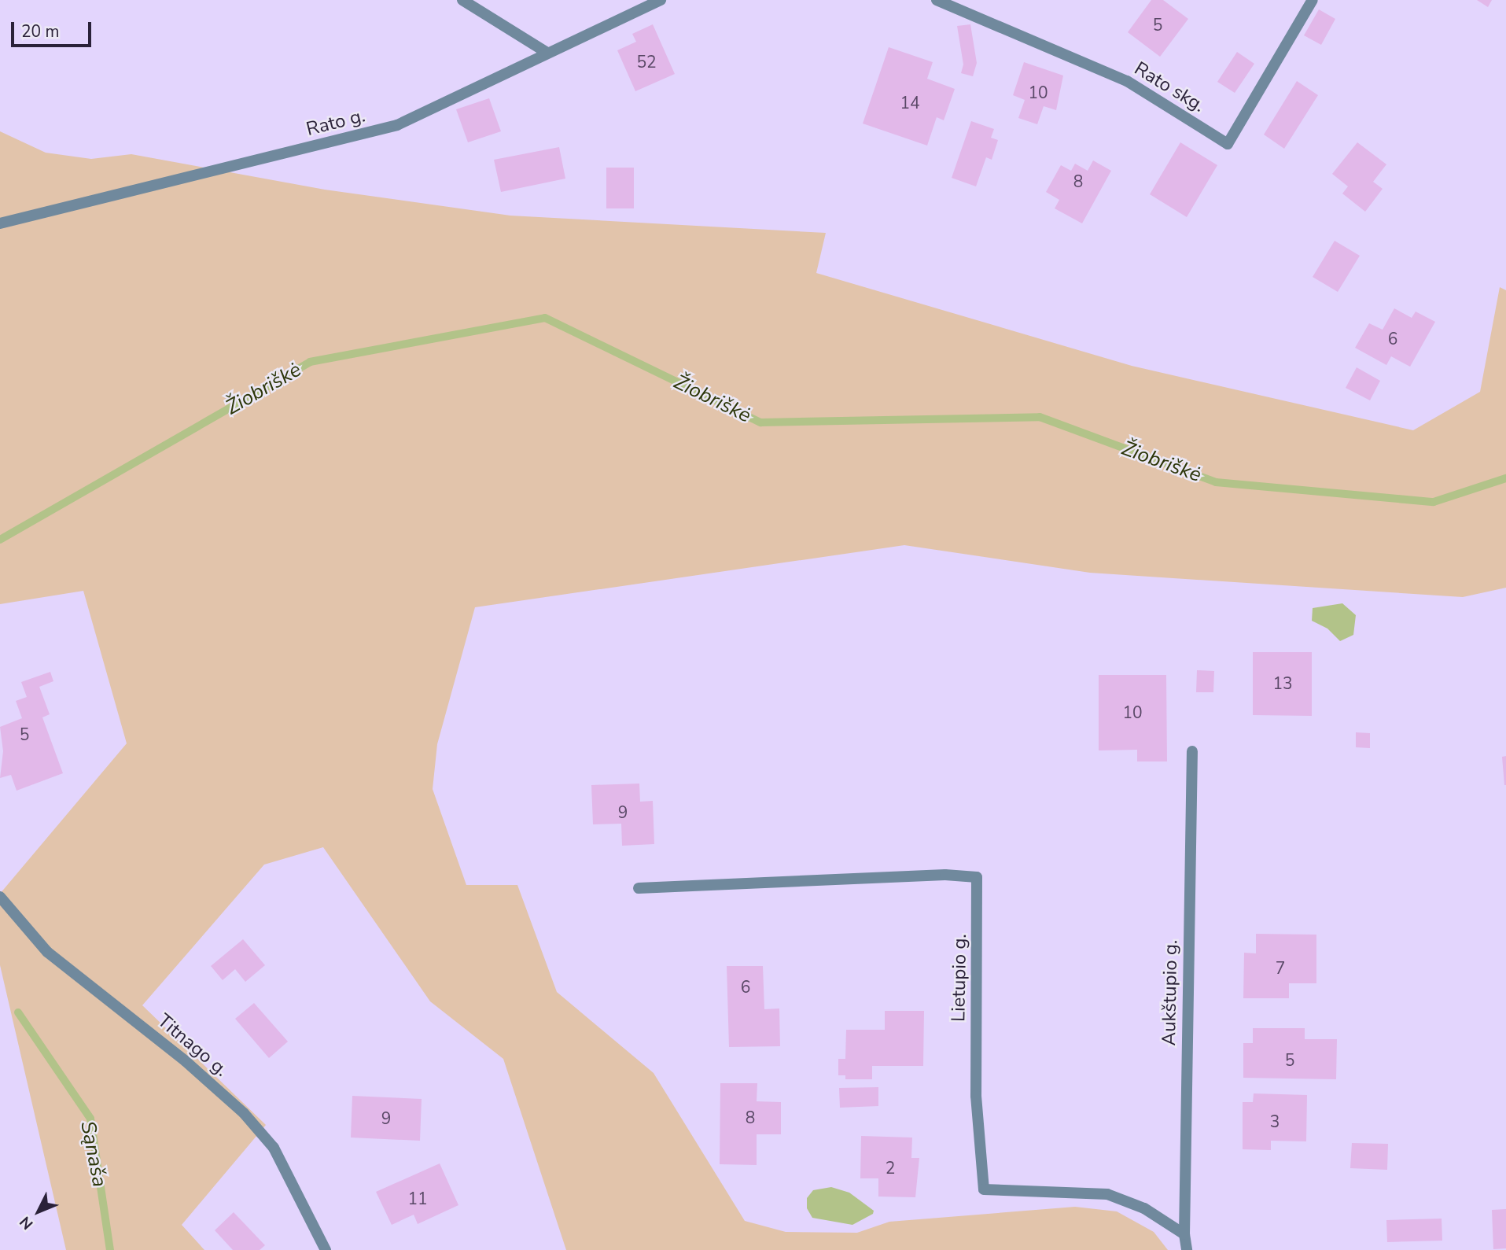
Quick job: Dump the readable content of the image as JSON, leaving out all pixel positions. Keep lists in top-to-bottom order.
{
  "streets": {
    "street": [
      "Rato skg.",
      "Rato g.",
      "Lietupio g.",
      "Aukštupio g.",
      "Titnago g."
    ]
  },
  "crossings": [
    ["Lietupio g.", "Aukštupio g."]
  ],
  "water": ["Žiobriškė", "Sąnaša"],
  "house_numbers": [
    "5",
    "52",
    "10",
    "14",
    "8",
    "6",
    "13",
    "10",
    "5",
    "9",
    "7",
    "6",
    "5",
    "8",
    "9",
    "3",
    "2",
    "11"
  ],
  "scale_bar": "20 m",
  "north": "bottom left"
}
